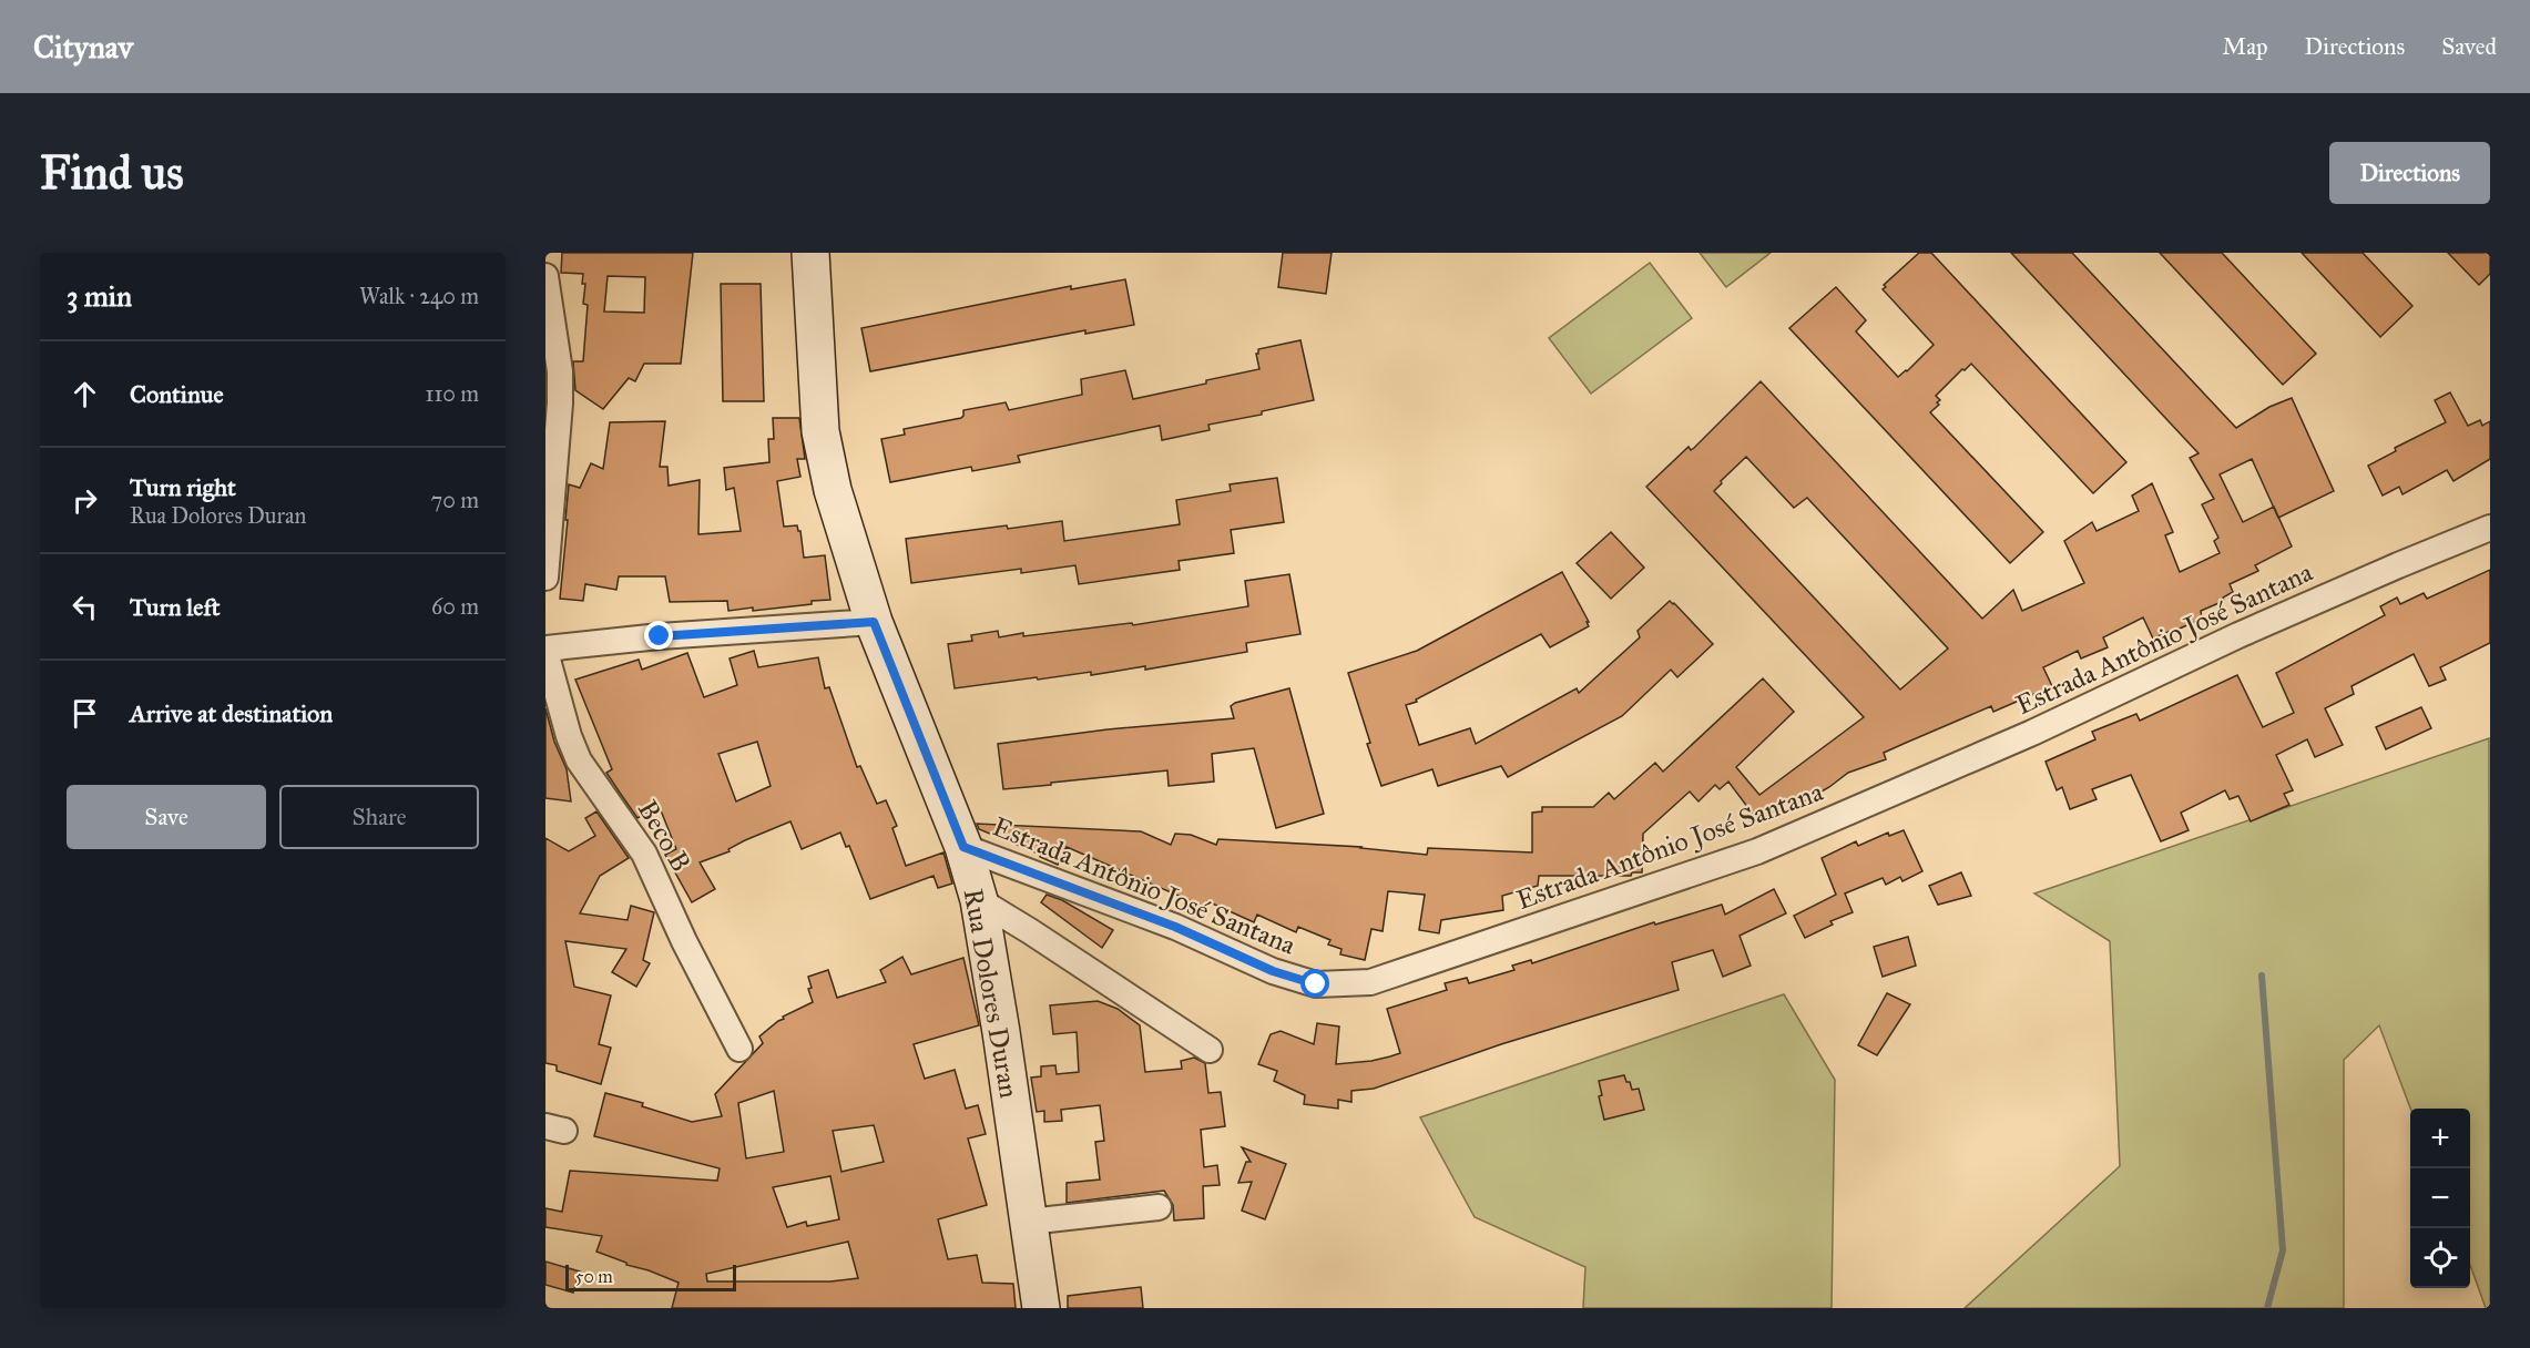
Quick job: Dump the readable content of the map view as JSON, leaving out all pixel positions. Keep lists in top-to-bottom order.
{
  "streets": {
    "street": ["Estrada Antônio José Santana", "Beco B", "Rua Dolores Duran"]
  },
  "crossings": [
    ["Estrada Antônio José Santana", "Rua Dolores Duran"]
  ],
  "scale_bar": "50 m",
  "page": {
    "header": "Citynav",
    "nav": ["Map", "Directions", "Saved"],
    "buttons": [
      "Directions",
      ["Save", "Share"]
    ],
    "title": "Find us",
    "heading": ["3 min", "Walk · 240 m"],
    "list": [
      ["Continue", "110 m"],
      ["Turn right", "Rua Dolores Duran", "70 m"],
      ["Turn left", "60 m"],
      "Arrive at destination"
    ],
    "map_buttons": ["+", "−"],
    "scale": "50 m"
  }
}
